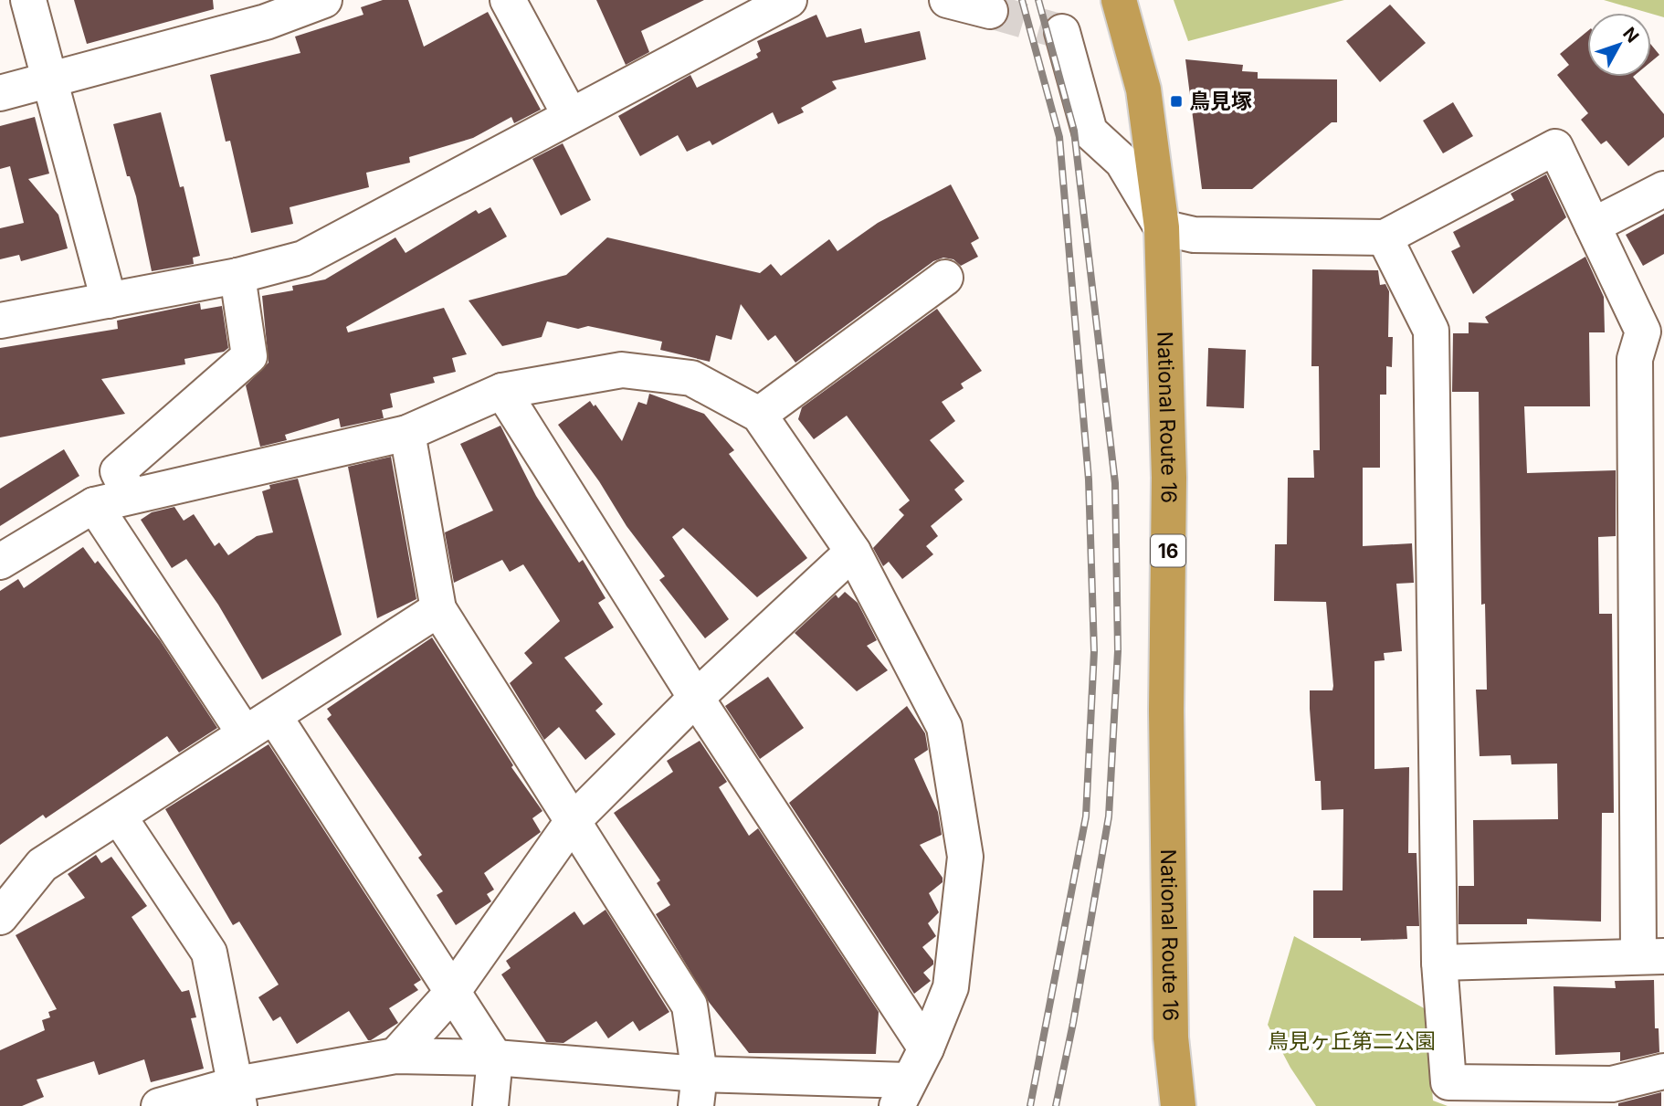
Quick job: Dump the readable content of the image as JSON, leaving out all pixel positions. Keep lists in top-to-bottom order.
{
  "streets": {
    "highway": ["National Route 16", "16"]
  },
  "parks": ["鳥見ヶ丘第二公園"],
  "places": {
    "transit": ["鳥見塚"]
  },
  "north": "top right"
}
